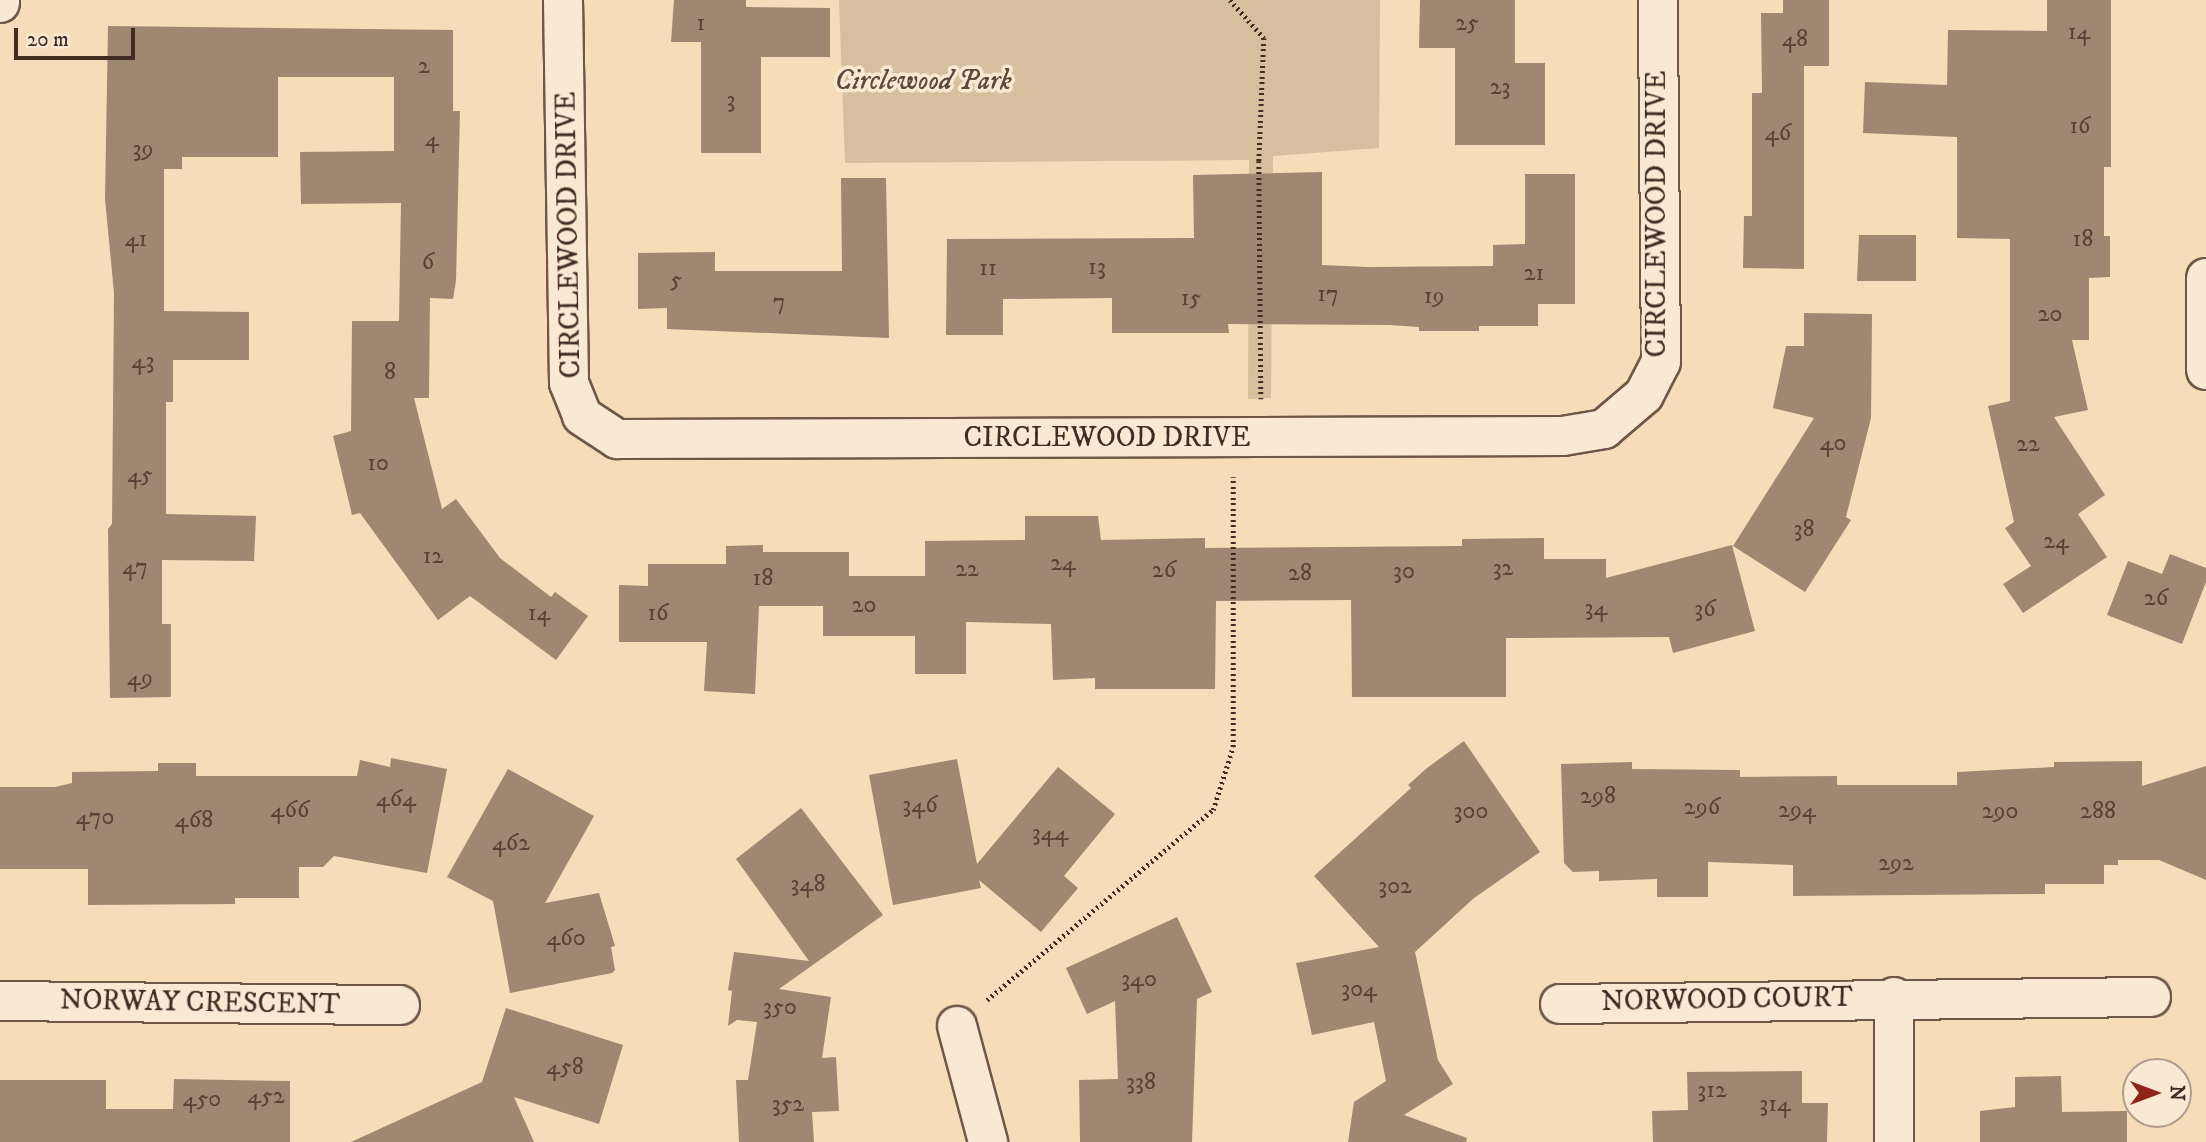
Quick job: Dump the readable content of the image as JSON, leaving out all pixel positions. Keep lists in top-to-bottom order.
{
  "streets": {
    "street": ["CIRCLEWOOD DRIVE", "NORWOOD COURT", "NORWAY CRESCENT"]
  },
  "parks": ["Circlewood Park"],
  "house_numbers": [
    "1",
    "25",
    "14",
    "48",
    "2",
    "23",
    "3",
    "16",
    "46",
    "4",
    "39",
    "41",
    "18",
    "6",
    "13",
    "11",
    "21",
    "5",
    "17",
    "19",
    "15",
    "7",
    "20",
    "43",
    "8",
    "40",
    "22",
    "10",
    "45",
    "38",
    "24",
    "12",
    "24",
    "47",
    "32",
    "22",
    "26",
    "30",
    "28",
    "18",
    "26",
    "20",
    "34",
    "36",
    "14",
    "16",
    "49",
    "298",
    "464",
    "346",
    "296",
    "466",
    "294",
    "300",
    "290",
    "288",
    "470",
    "468",
    "344",
    "462",
    "292",
    "348",
    "302",
    "460",
    "340",
    "304",
    "350",
    "458",
    "338",
    "312",
    "452",
    "450",
    "352",
    "314"
  ],
  "scale_bar": "20 m",
  "north": "right"
}
